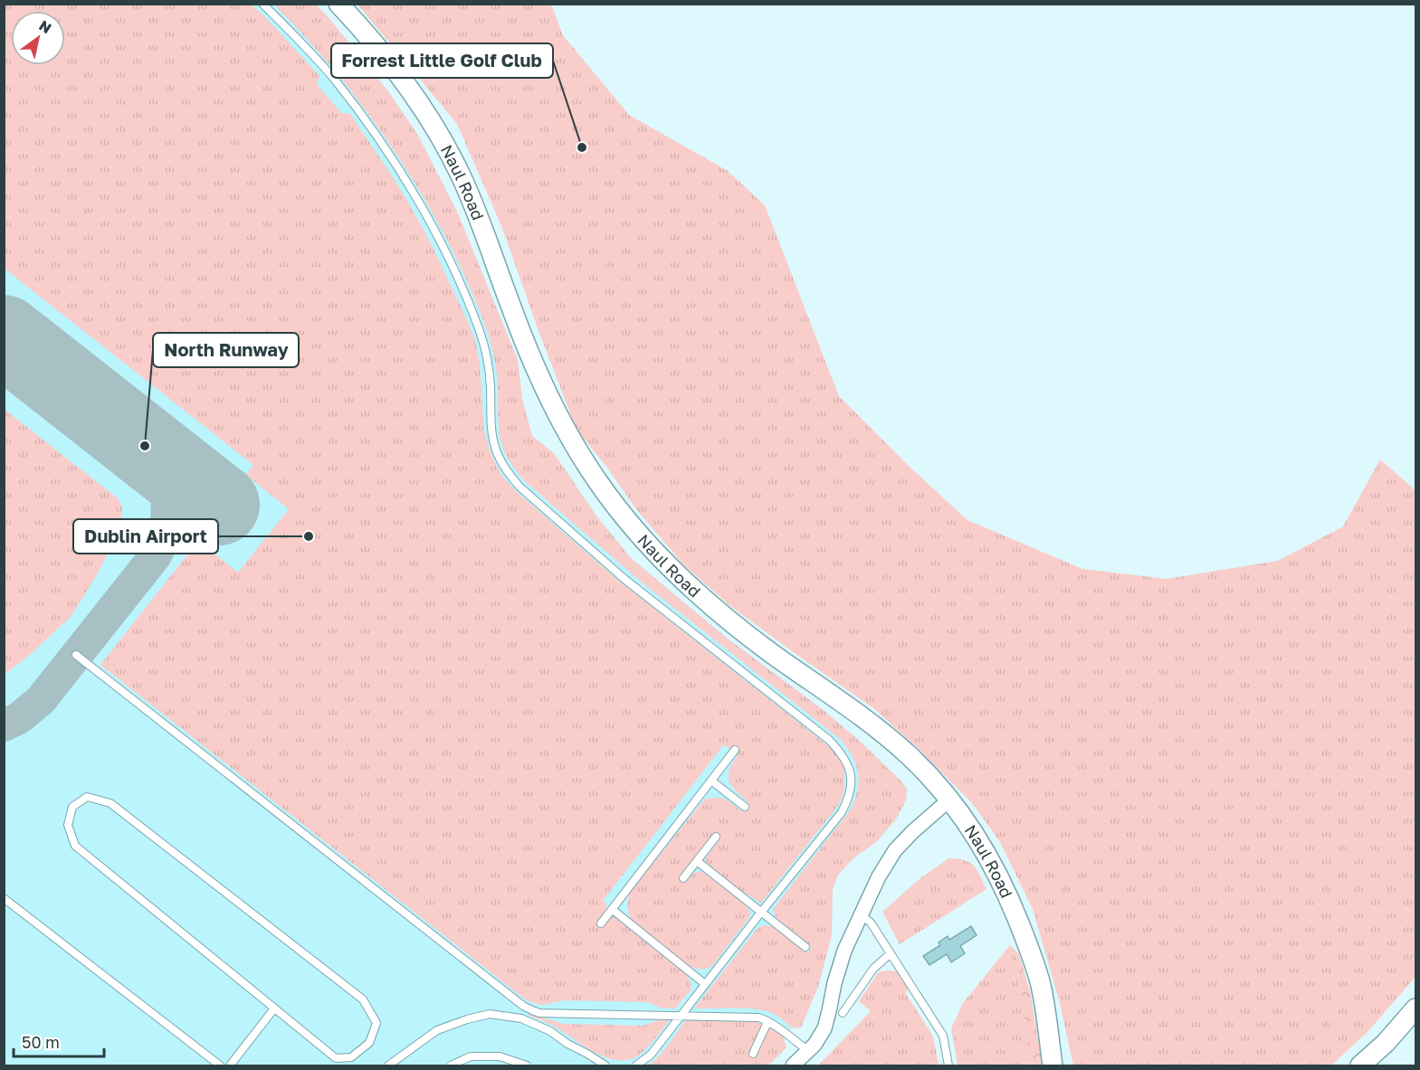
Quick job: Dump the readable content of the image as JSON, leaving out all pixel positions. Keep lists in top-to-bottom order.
{
  "streets": {
    "street": ["Naul Road"]
  },
  "places": ["Forrest Little Golf Club", "North Runway", "Dublin Airport"],
  "scale_bar": "50 m",
  "north": "top right"
}
